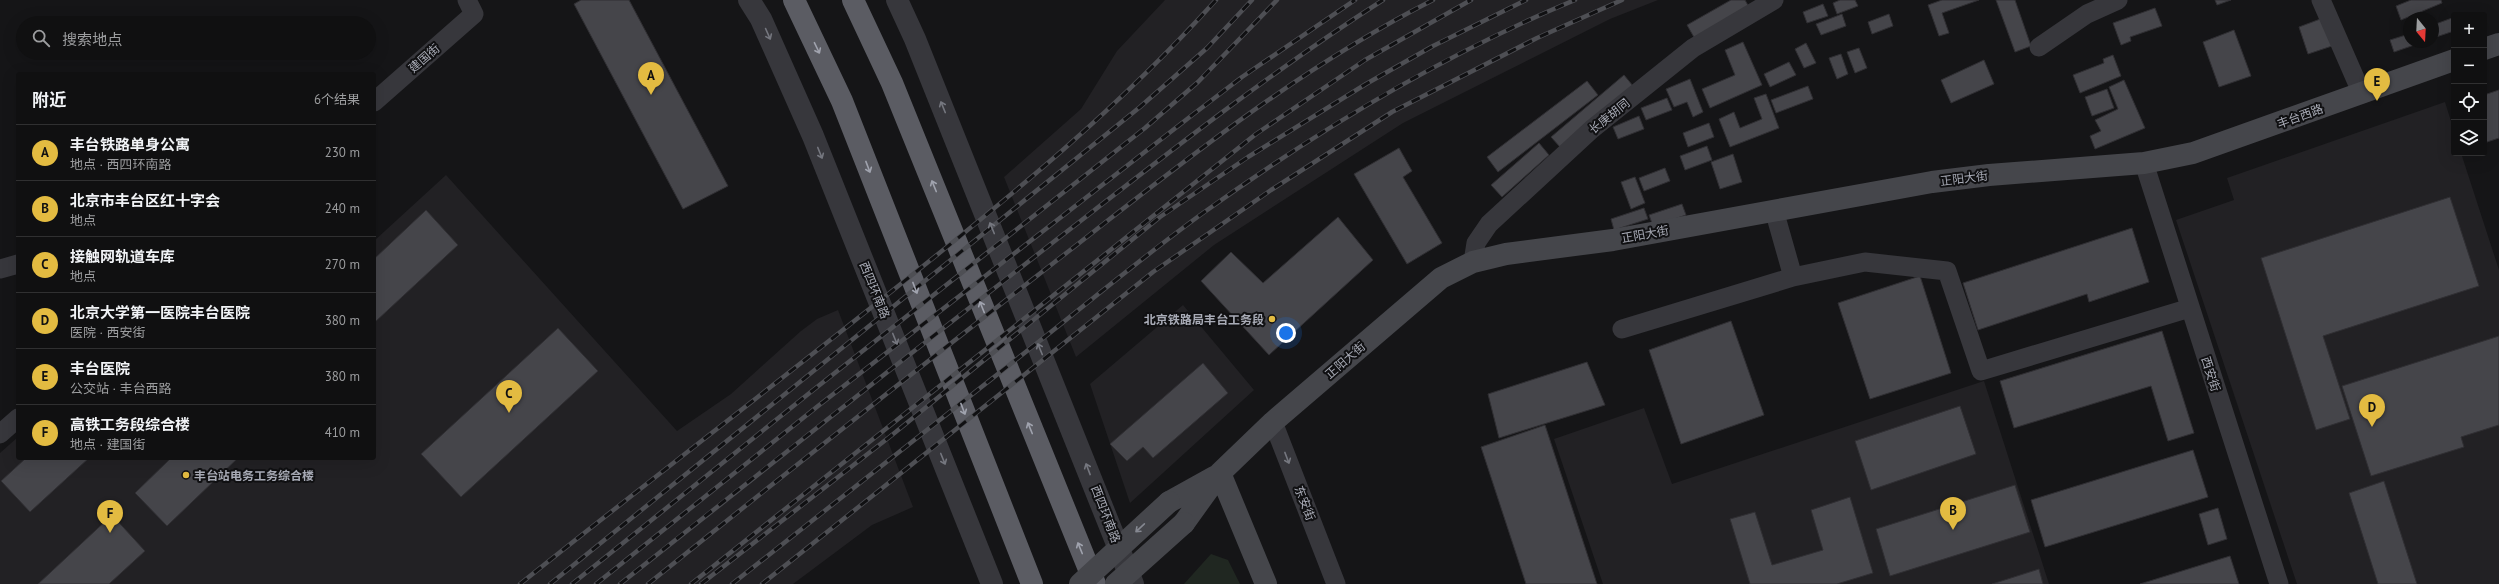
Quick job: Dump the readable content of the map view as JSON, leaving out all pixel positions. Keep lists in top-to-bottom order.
{
  "streets": {
    "main road": ["丰台西路", "正阳大街"],
    "street": [
      "建国街",
      "长庚胡同",
      "西四环南路",
      "西安街",
      "东安街"
    ]
  },
  "crossings": [
    ["长庚胡同", "正阳大街"],
    ["丰台西路", "正阳大街"],
    ["丰台西路", "西安街"],
    ["正阳大街", "西安街"],
    ["正阳大街", "东安街"]
  ],
  "one_way": ["东安街"],
  "places": ["北京铁路局丰台工务段", "丰台站电务工务综合楼"],
  "north": "bottom",
  "page": {
    "map_buttons": ["+", "−"],
    "search": "搜索地点",
    "pins": [
      "A",
      "E",
      "C",
      "D",
      "B",
      "F"
    ],
    "heading": ["附近", "6个结果"],
    "list": [
      {
        "mark": "A",
        "name": "丰台铁路单身公寓",
        "note": "地点 · 西四环南路",
        "value": "230 m"
      },
      {
        "mark": "B",
        "name": "北京市丰台区红十字会",
        "note": "地点",
        "value": "240 m"
      },
      {
        "mark": "C",
        "name": "接触网轨道车库",
        "note": "地点",
        "value": "270 m"
      },
      {
        "mark": "D",
        "name": "北京大学第一医院丰台医院",
        "note": "医院 · 西安街",
        "value": "380 m"
      },
      {
        "mark": "E",
        "name": "丰台医院",
        "note": "公交站 · 丰台西路",
        "value": "380 m"
      },
      {
        "mark": "F",
        "name": "高铁工务段综合楼",
        "note": "地点 · 建国街",
        "value": "410 m"
      }
    ]
  }
}
